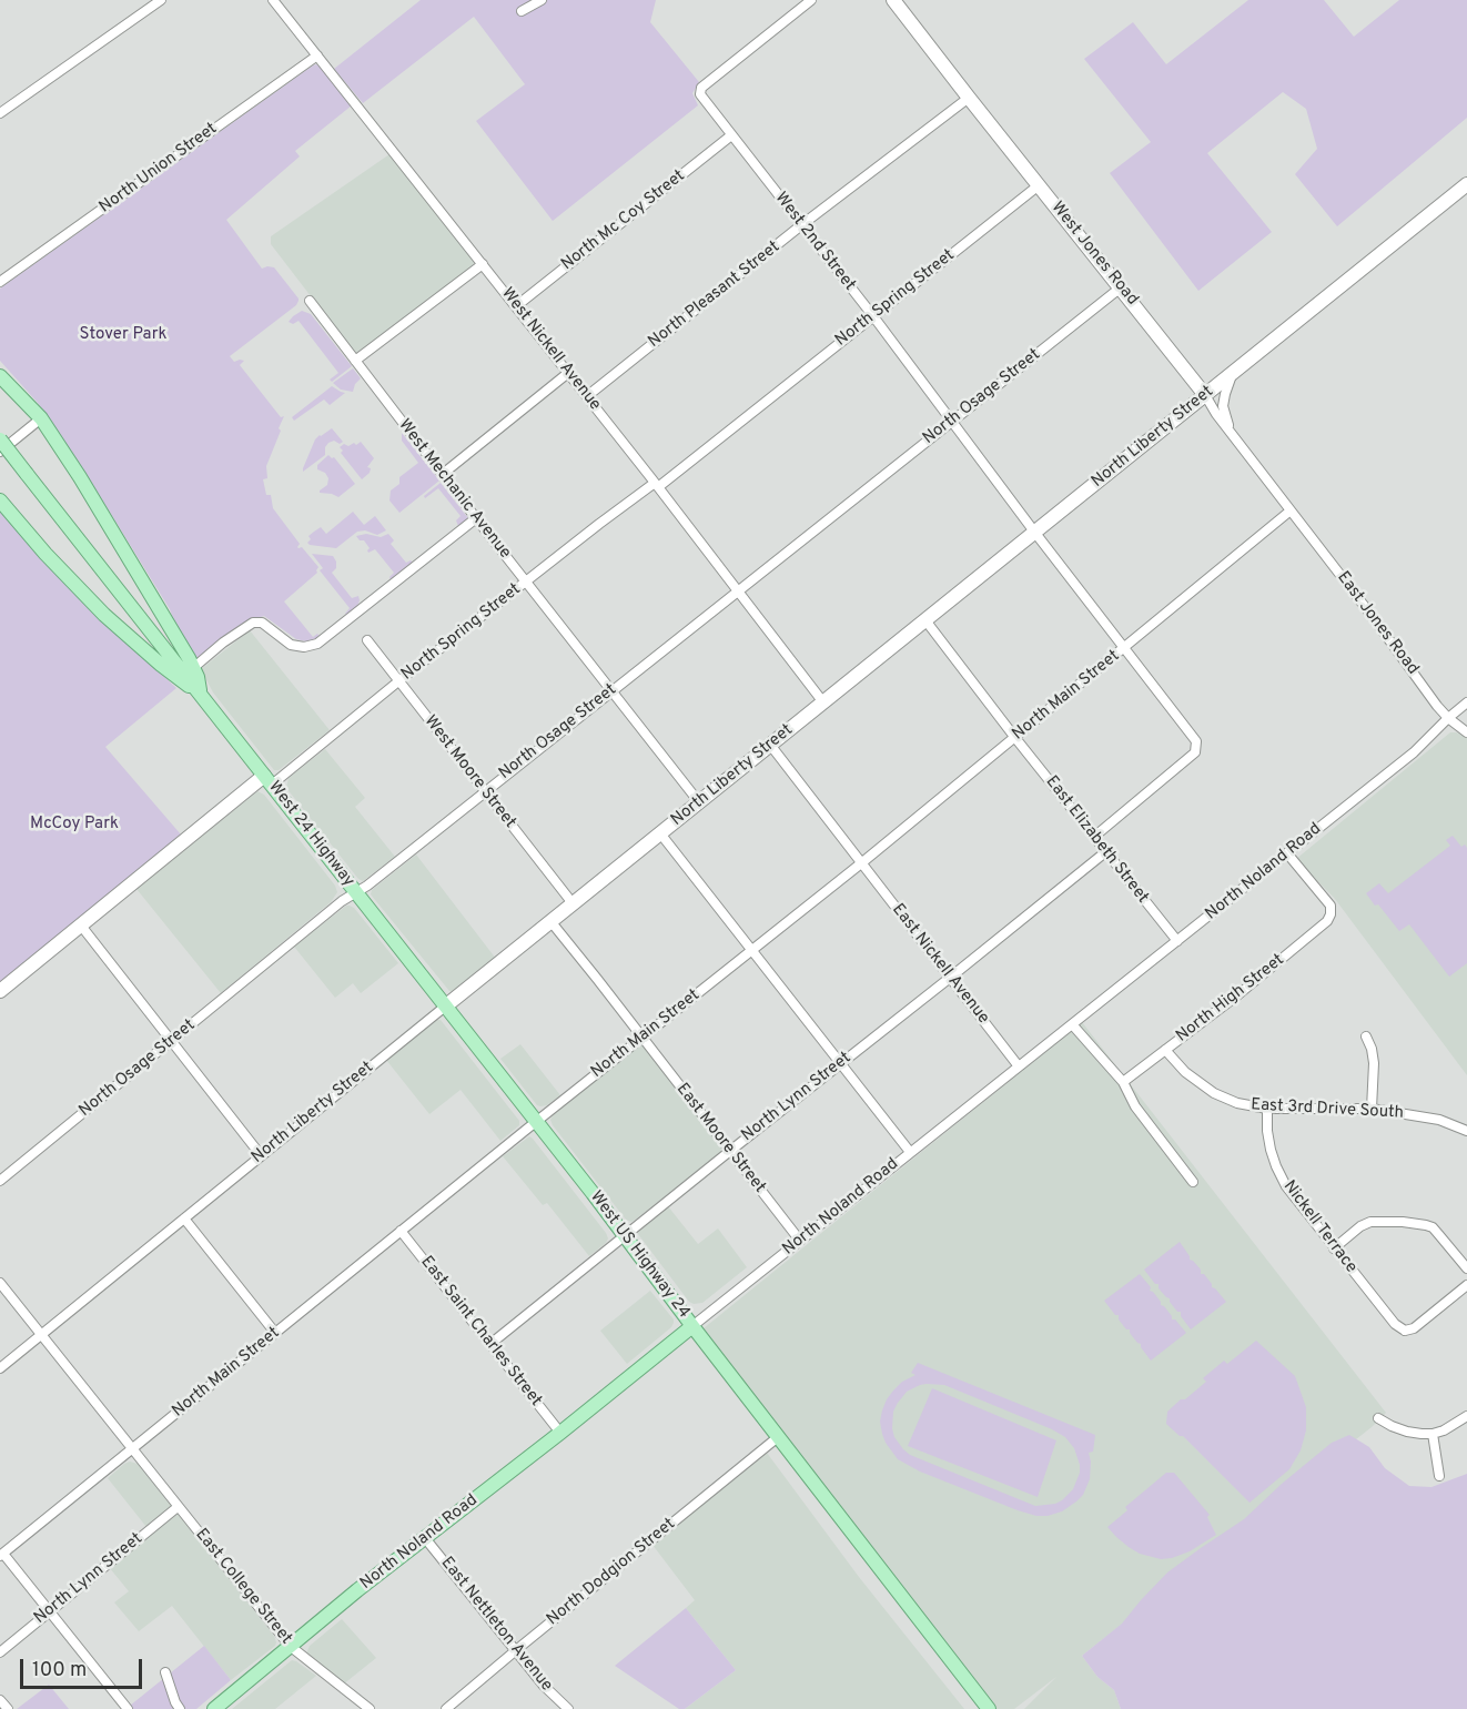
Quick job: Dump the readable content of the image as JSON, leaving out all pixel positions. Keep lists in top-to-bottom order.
{
  "streets": {
    "main road": [
      "West Jones Road",
      "North Spring Street",
      "North Liberty Street",
      "West 24 Highway",
      "North Noland Road",
      "West US Highway 24"
    ],
    "street": [
      "North Union Street",
      "North Mc Coy Street",
      "West 2nd Street",
      "North Pleasant Street",
      "West Nickell Avenue",
      "North Osage Street",
      "West Mechanic Avenue",
      "East Jones Road",
      "North Main Street",
      "West Moore Street",
      "East Elizabeth Street",
      "East Nickell Avenue",
      "North High Street",
      "North Lynn Street",
      "East 3rd Drive South",
      "East Moore Street",
      "Nickell Terrace",
      "East Saint Charles Street",
      "North Dodgion Street",
      "East College Street",
      "East Nettleton Avenue"
    ]
  },
  "crossings": [
    ["North Union Street", "West Nickell Avenue"],
    ["North Mc Coy Street", "West 2nd Street"],
    ["North Mc Coy Street", "West Nickell Avenue"],
    ["West 2nd Street", "North Pleasant Street"],
    ["West 2nd Street", "North Spring Street"],
    ["West 2nd Street", "North Osage Street"],
    ["West 2nd Street", "North Liberty Street"],
    ["West 2nd Street", "North Main Street"],
    ["West 2nd Street", "East Elizabeth Street"],
    ["West Jones Road", "North Pleasant Street"],
    ["West Jones Road", "North Spring Street"],
    ["West Jones Road", "North Osage Street"],
    ["West Jones Road", "North Liberty Street"],
    ["West Jones Road", "East Jones Road"],
    ["West Jones Road", "North Main Street"],
    ["North Pleasant Street", "West Nickell Avenue"],
    ["North Spring Street", "West Nickell Avenue"],
    ["North Spring Street", "West Mechanic Avenue"],
    ["North Spring Street", "West Moore Street"],
    ["North Spring Street", "West 24 Highway"],
    ["West Nickell Avenue", "North Osage Street"],
    ["West Nickell Avenue", "North Liberty Street"],
    ["North Osage Street", "West Mechanic Avenue"],
    ["North Osage Street", "West Moore Street"],
    ["North Osage Street", "West 24 Highway"],
    ["North Osage Street", "West US Highway 24"],
    ["North Liberty Street", "West Mechanic Avenue"],
    ["North Liberty Street", "West Moore Street"],
    ["North Liberty Street", "East Elizabeth Street"],
    ["North Liberty Street", "West US Highway 24"],
    ["North Liberty Street", "East College Street"],
    ["East Jones Road", "North Main Street"],
    ["East Jones Road", "North Noland Road"],
    ["North Main Street", "East Elizabeth Street"],
    ["North Main Street", "East Nickell Avenue"],
    ["North Main Street", "East Moore Street"],
    ["North Main Street", "West US Highway 24"],
    ["North Main Street", "East Saint Charles Street"],
    ["North Main Street", "East College Street"],
    ["West 24 Highway", "West US Highway 24"],
    ["East Elizabeth Street", "North Noland Road"],
    ["East Elizabeth Street", "North Lynn Street"],
    ["North Noland Road", "East Nickell Avenue"],
    ["North Noland Road", "North High Street"],
    ["North Noland Road", "East Moore Street"],
    ["North Noland Road", "West US Highway 24"],
    ["North Noland Road", "East Saint Charles Street"],
    ["North Noland Road", "East College Street"],
    ["North Noland Road", "East Nettleton Avenue"],
    ["East Nickell Avenue", "North Lynn Street"],
    ["North High Street", "East 3rd Drive South"],
    ["North Lynn Street", "East Moore Street"],
    ["North Lynn Street", "West US Highway 24"],
    ["North Lynn Street", "East Saint Charles Street"],
    ["North Lynn Street", "East College Street"],
    ["East 3rd Drive South", "Nickell Terrace"],
    ["West US Highway 24", "North Dodgion Street"],
    ["North Dodgion Street", "East Nettleton Avenue"]
  ],
  "parks": ["Stover Park", "McCoy Park"],
  "scale_bar": "100 m"
}
